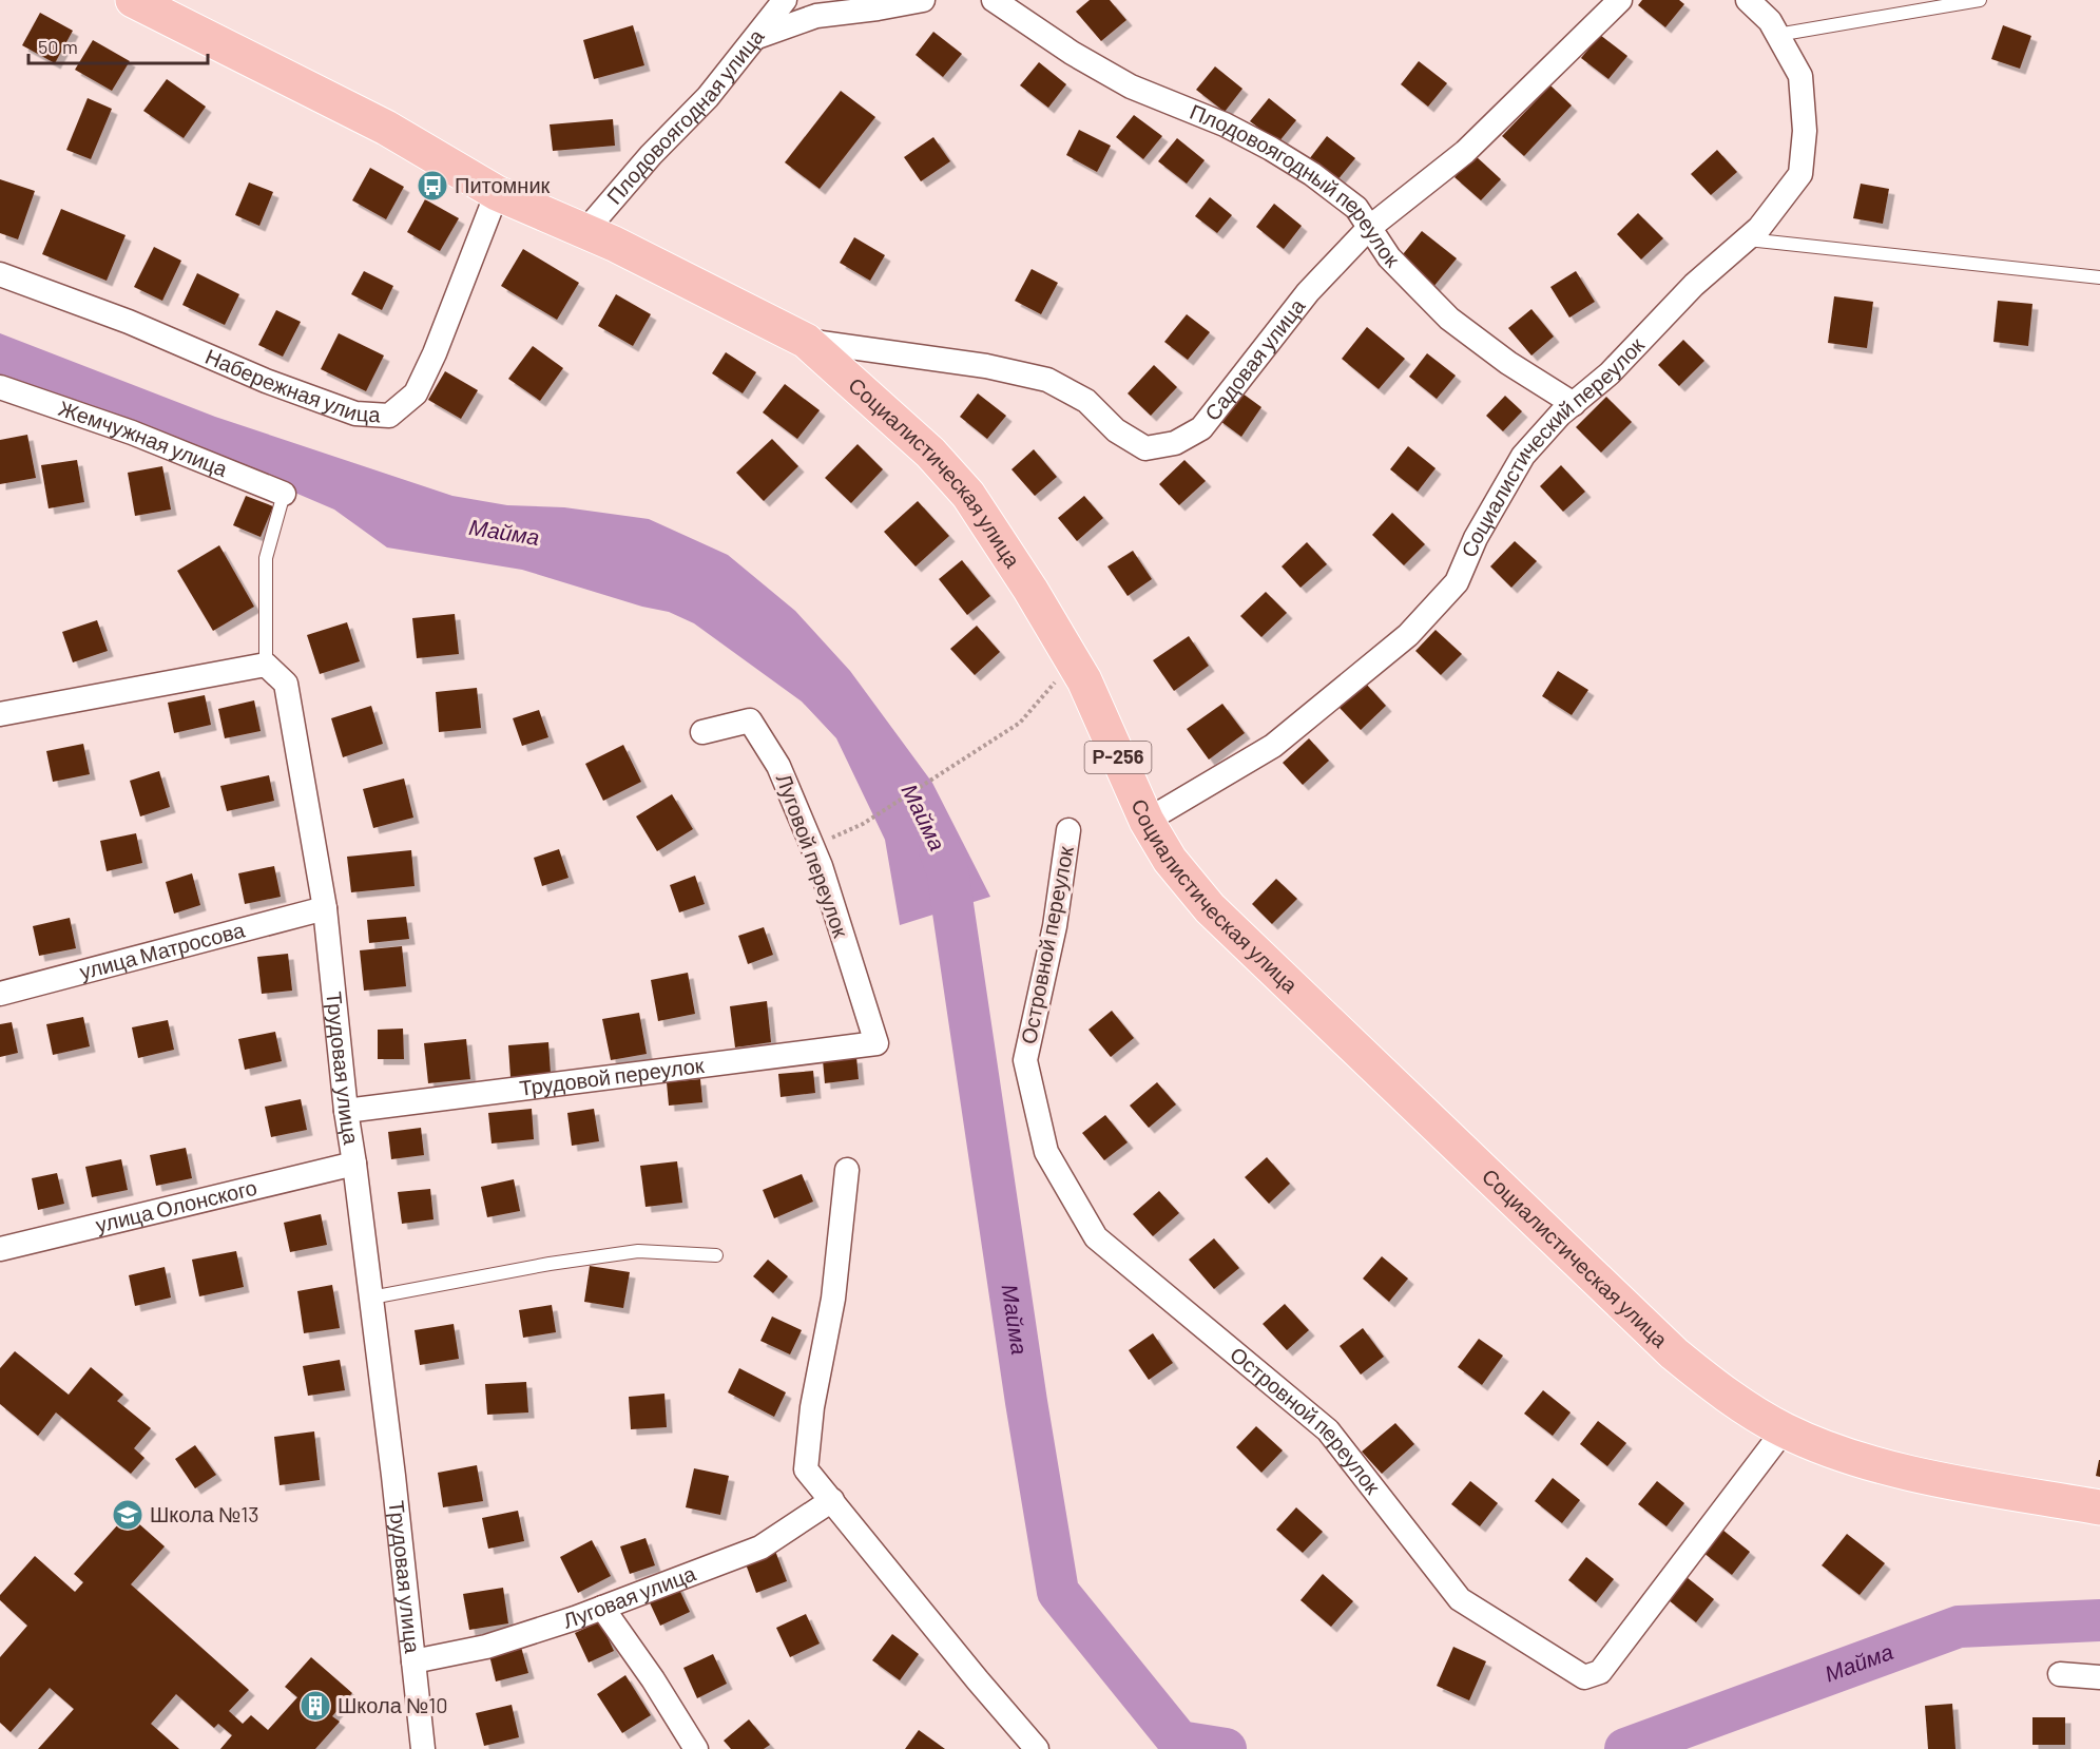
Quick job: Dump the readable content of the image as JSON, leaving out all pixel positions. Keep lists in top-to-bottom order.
{
  "streets": {
    "main road": ["Социалистическая улица", "Р-256"],
    "street": [
      "Плодовоягодная улица",
      "Плодовоягодный переулок",
      "Садовая улица",
      "Набережная улица",
      "Жемчужная улица",
      "Социалистический переулок",
      "Луговой переулок",
      "Островной переулок",
      "улица Матросова",
      "Трудовая улица",
      "Трудовой переулок",
      "улица Олонского",
      "Луговая улица"
    ]
  },
  "crossings": [
    ["Плодовоягодная улица", "Социалистическая улица"],
    ["Плодовоягодный переулок", "Садовая улица"],
    ["Плодовоягодный переулок", "Социалистический переулок"],
    ["Садовая улица", "Социалистическая улица"],
    ["Набережная улица", "Социалистическая улица"],
    ["Социалистический переулок", "Социалистическая улица"],
    ["Социалистическая улица", "Островной переулок"],
    ["Луговой переулок", "Трудовой переулок"],
    ["улица Матросова", "Трудовая улица"],
    ["Трудовая улица", "Трудовой переулок"],
    ["Трудовая улица", "улица Олонского"],
    ["Трудовая улица", "Луговая улица"]
  ],
  "water": ["Майма"],
  "places": {
    "bus stop": ["Питомник"],
    "school or university": ["Школа №13"],
    "building": ["Школа №10"]
  },
  "scale_bar": "50 m"
}
